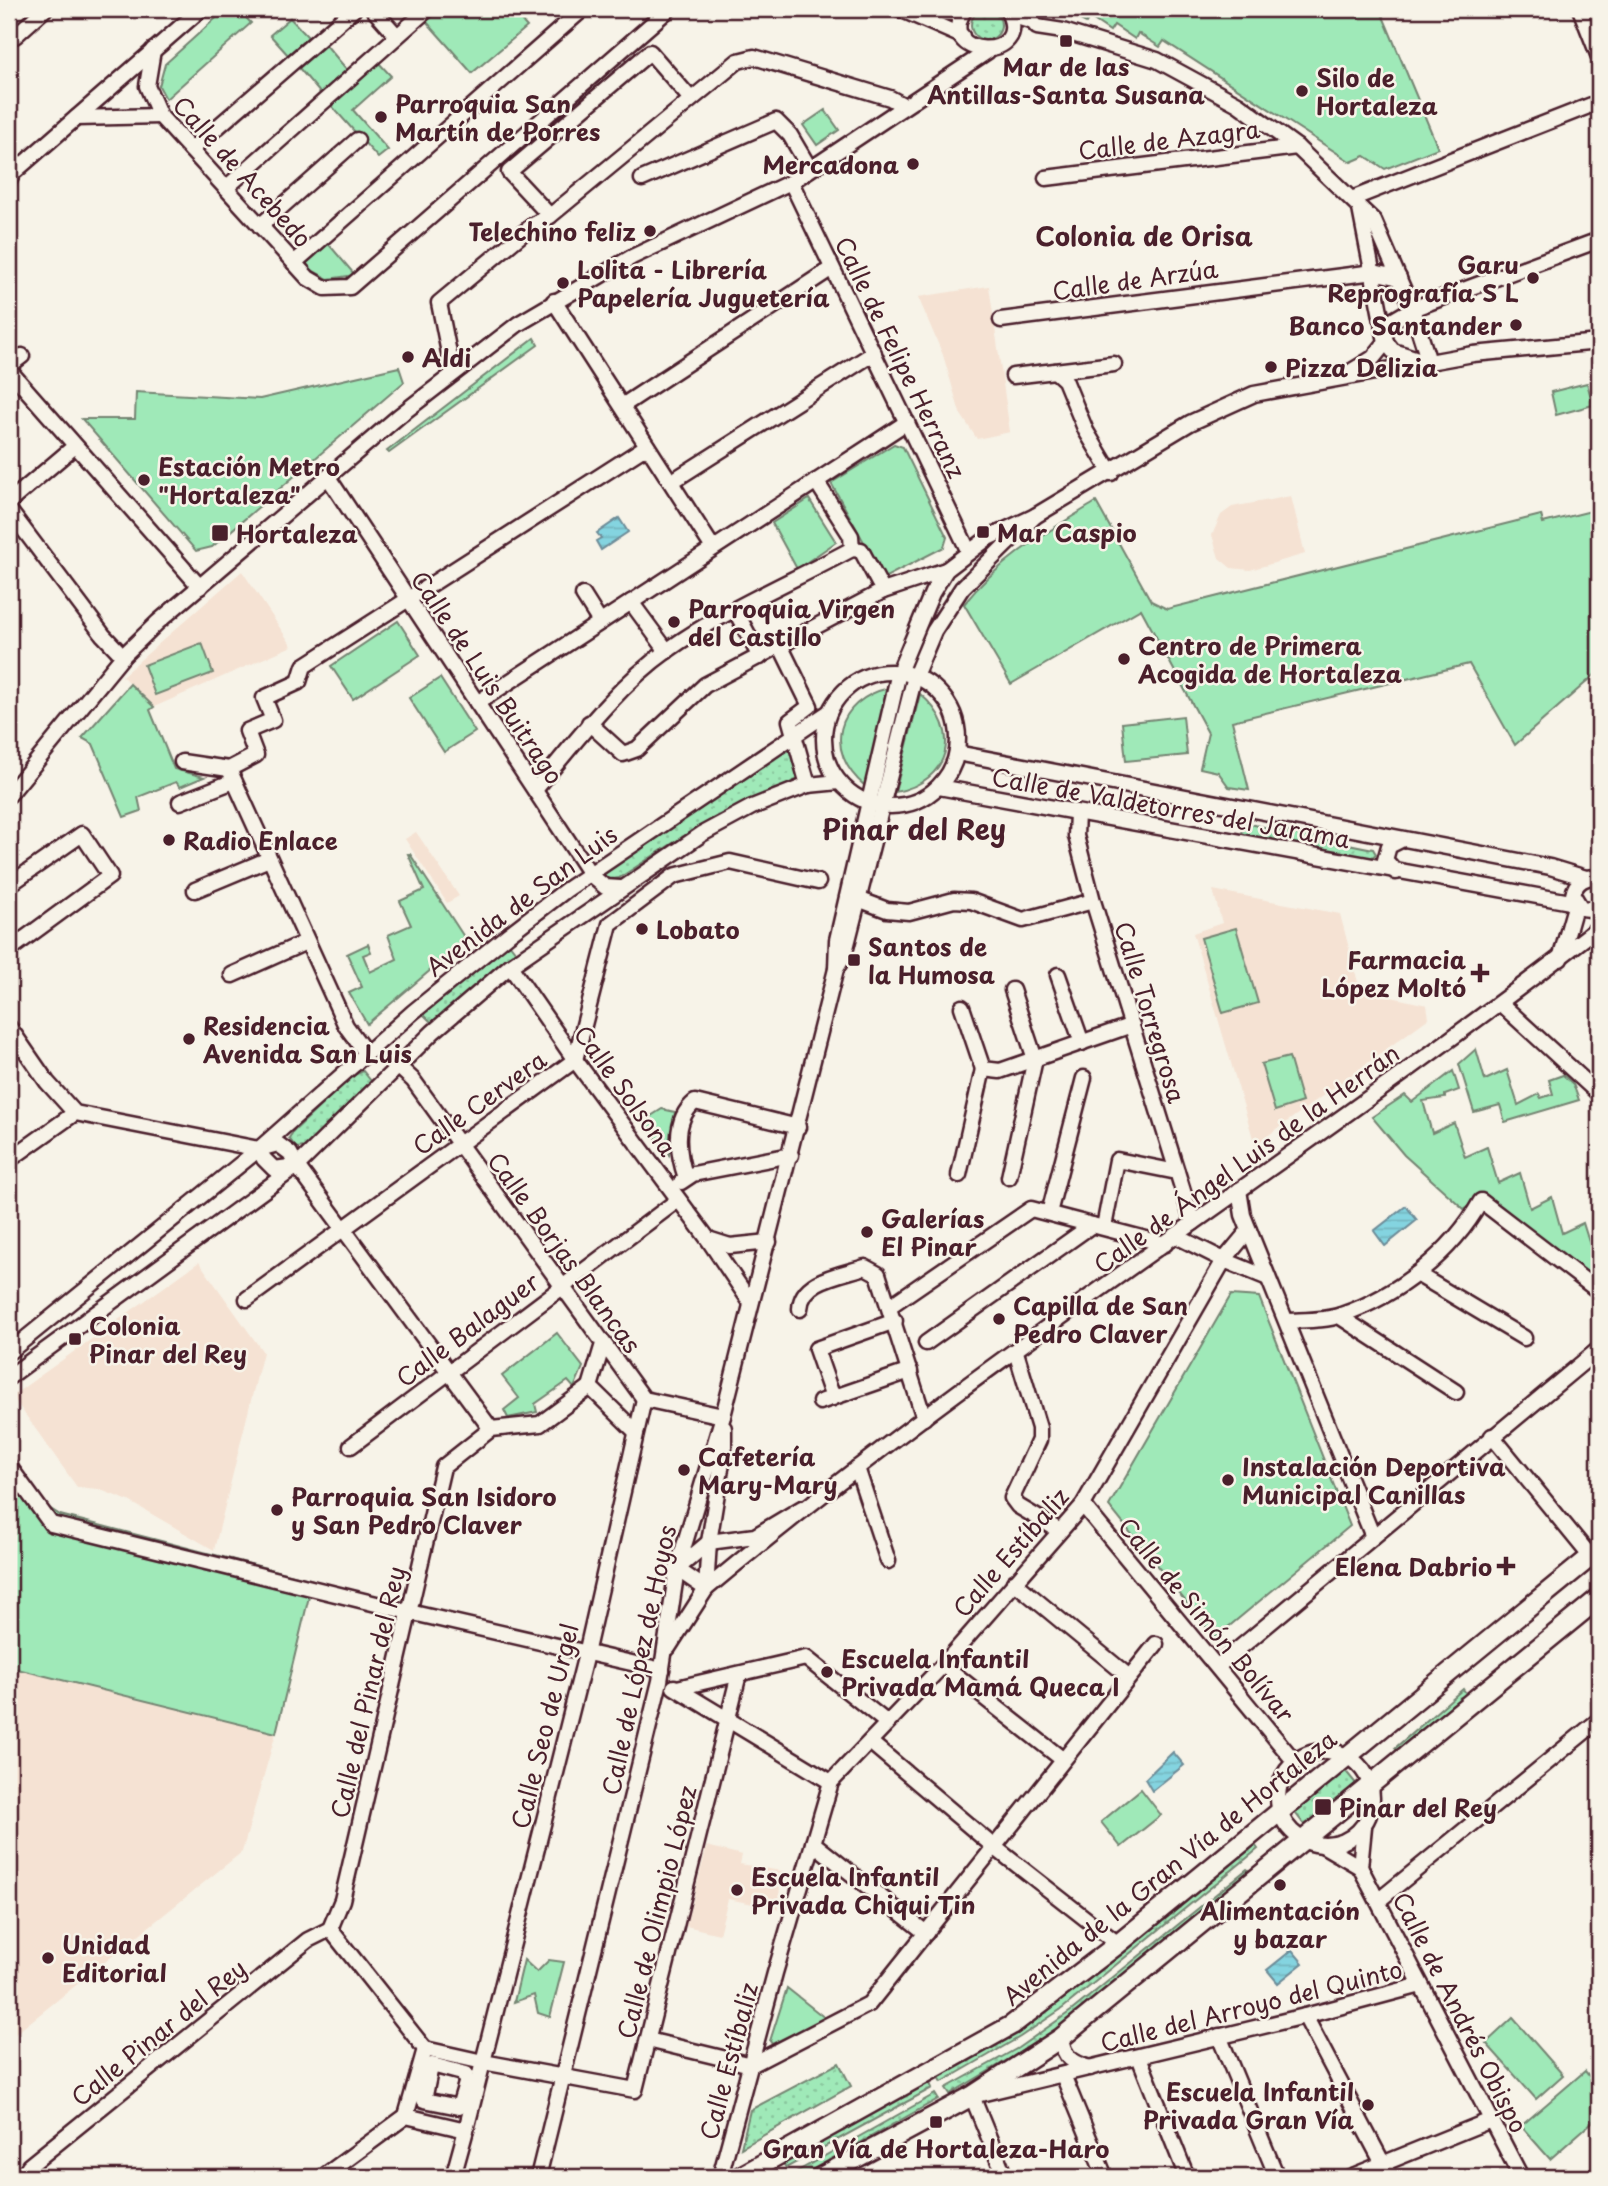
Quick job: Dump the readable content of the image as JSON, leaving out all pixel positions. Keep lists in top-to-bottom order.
{
  "streets": {
    "main road": ["Avenida de la Gran Vía de Hortaleza"],
    "street": [
      "Calle de Azagra",
      "Calle de Acebedo",
      "Calle de Arzúa",
      "Calle de Felipe Herranz",
      "Calle de Luis Buitrago",
      "Calle de Valdetorres del Jarama",
      "Avenida de San Luis",
      "Calle Torregrosa",
      "Calle Solsona",
      "Calle Cervera",
      "Calle de Ángel Luis de la Herrán",
      "Calle Borjas Blancas",
      "Calle Balaguer",
      "Calle Estíbaliz",
      "Calle de Simón Bolívar",
      "Calle de López de Hoyos",
      "Calle del Pinar del Rey",
      "Calle Seo de Urgel",
      "Calle de Olimpio López",
      "Calle del Arroyo del Quinto",
      "Calle de Andrés Obispo",
      "Calle Pinar del Rey"
    ]
  },
  "crossings": [
    ["Calle de Luis Buitrago", "Avenida de San Luis"],
    ["Calle de Valdetorres del Jarama", "Calle Torregrosa"],
    ["Avenida de San Luis", "Calle Solsona"],
    ["Avenida de San Luis", "Calle Borjas Blancas"],
    ["Calle Torregrosa", "Calle de Ángel Luis de la Herrán"],
    ["Calle Solsona", "Calle Cervera"],
    ["Calle Solsona", "Calle Balaguer"],
    ["Calle Solsona", "Calle de López de Hoyos"],
    ["Calle Cervera", "Calle Borjas Blancas"],
    ["Calle Borjas Blancas", "Calle Balaguer"],
    ["Calle Borjas Blancas", "Calle Seo de Urgel"],
    ["Calle Estíbaliz", "Calle de Simón Bolívar"],
    ["Calle de López de Hoyos", "Calle de Olimpio López"],
    ["Calle del Pinar del Rey", "Calle Pinar del Rey"],
    ["Calle del Arroyo del Quinto", "Calle de Andrés Obispo"]
  ],
  "districts": ["Colonia de Orisa", "Pinar del Rey"],
  "places": {
    "transit": [
      "Mar de las Antillas-Santa Susana",
      "Mar Caspio",
      "Hortaleza",
      "Santos de la Humosa",
      "Colonia Pinar del Rey",
      "Pinar del Rey",
      "Gran Vía de Hortaleza-Haro"
    ],
    "other": [
      "Silo de Hortaleza",
      "Parroquia San Martín de Porres",
      "Mercadona",
      "Telechino feliz",
      "Garu Reprografía S L",
      "Lolita - Librería Papelería Juguetería",
      "Banco Santander",
      "Aldi",
      "Pizza Delizia",
      "Estación Metro \"Hortaleza\"",
      "Parroquia Virgen del Castillo",
      "Centro de Primera Acogida de Hortaleza",
      "Radio Enlace",
      "Lobato",
      "Residencia Avenida San Luis",
      "Galerías El Pinar",
      "Capilla de San Pedro Claver",
      "Cafetería Mary-Mary",
      "Instalación Deportiva Municipal Canillas",
      "Parroquia San Isidoro y San Pedro Claver",
      "Escuela Infantil Privada Mamá Queca I",
      "Alimentación y bazar",
      "Escuela Infantil Privada Chiqui Tin",
      "Unidad Editorial",
      "Escuela Infantil Privada Gran Vía"
    ],
    "health": ["Farmacia López Moltó", "Elena Dabrio"]
  }
}
